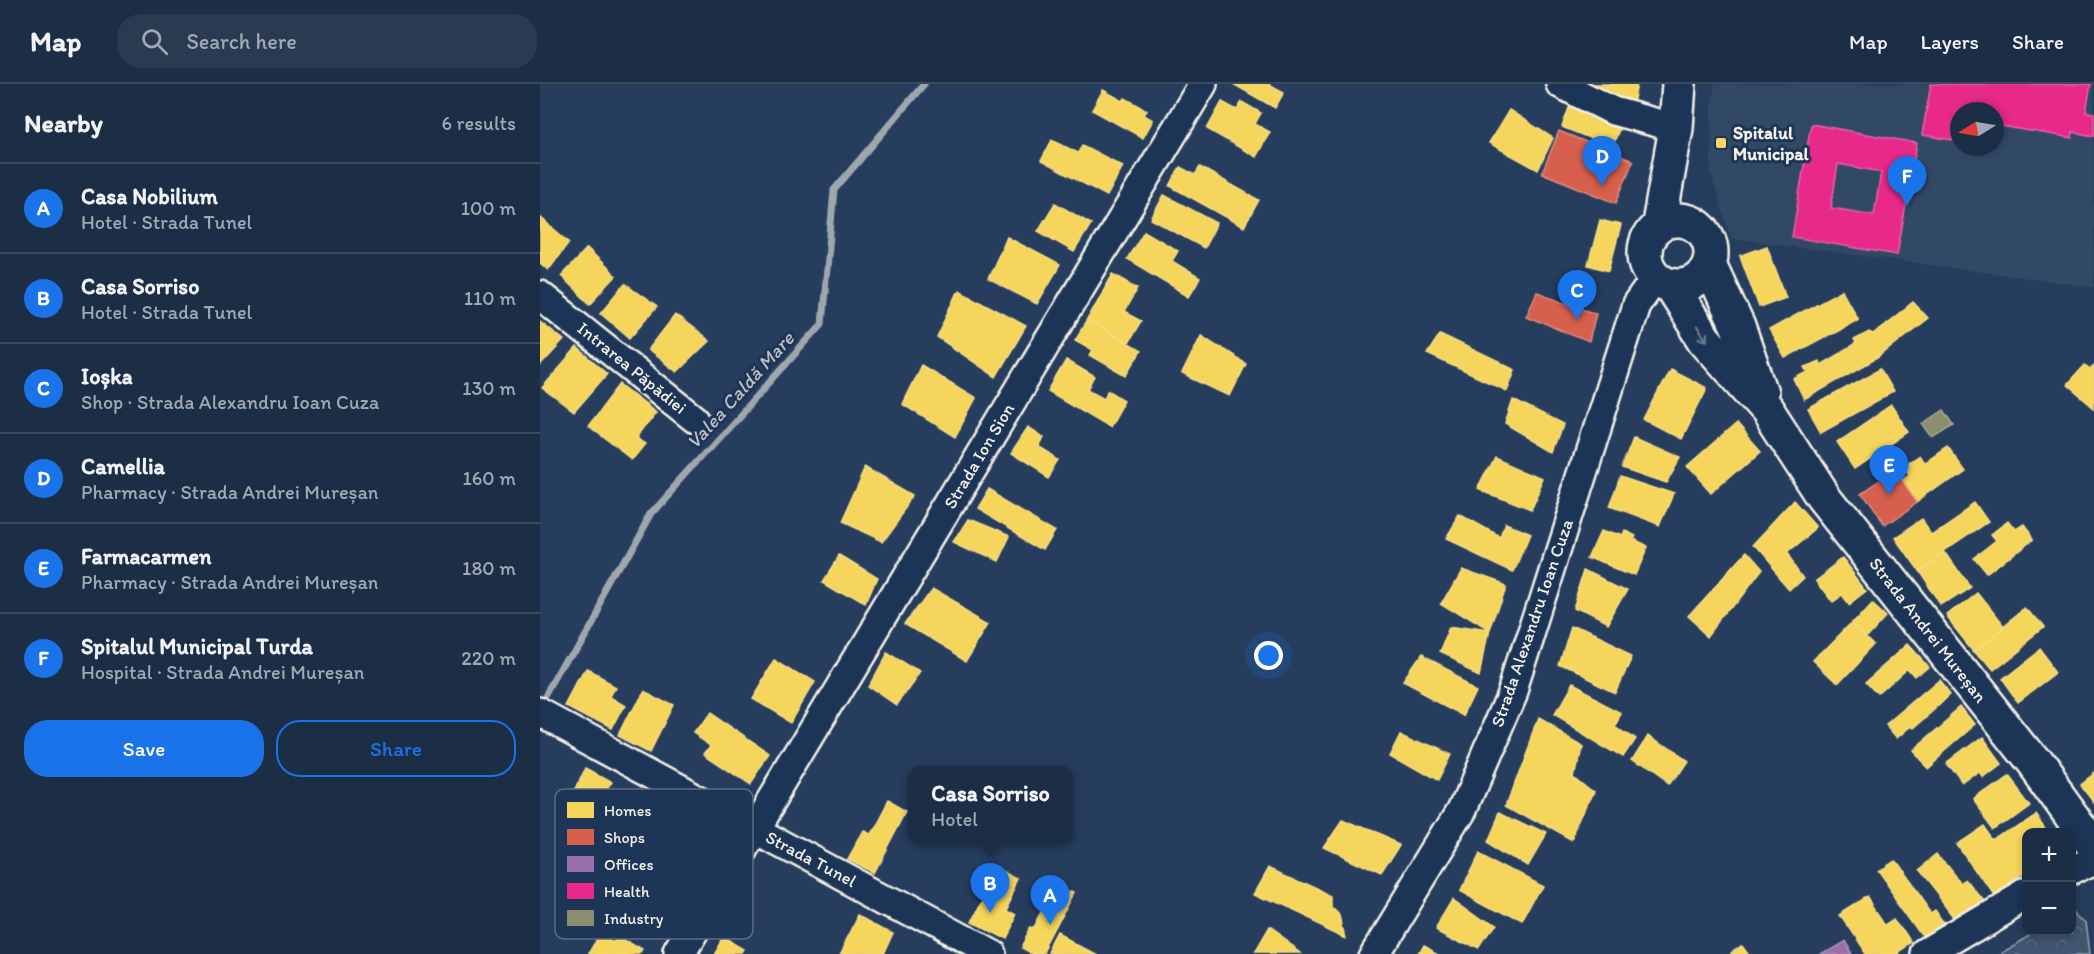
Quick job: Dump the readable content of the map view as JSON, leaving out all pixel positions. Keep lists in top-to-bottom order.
{
  "streets": {
    "main road": ["Strada Andrei Mureșan"],
    "street": [
      "Intrarea Păpădiei",
      "Strada Ion Sion",
      "Strada Alexandru Ioan Cuza",
      "Strada Tunel"
    ]
  },
  "crossings": [
    ["Strada Ion Sion", "Strada Tunel"],
    ["Strada Alexandru Ioan Cuza", "Strada Andrei Mureșan"]
  ],
  "water": ["Valea Caldă Mare"],
  "places": {
    "transit": ["Spitalul Municipal"]
  },
  "legend": [
    "Homes",
    "Shops",
    "Offices",
    "Health",
    "Industry"
  ],
  "north": "left",
  "page": {
    "header": "Map",
    "search": "Search here",
    "nav": ["Map", "Layers", "Share"],
    "heading": ["Nearby", "6 results"],
    "pins": [
      "D",
      "F",
      "C",
      "E",
      "B",
      "A"
    ],
    "list": [
      {
        "mark": "A",
        "name": "Casa Nobilium",
        "note": "Hotel · Strada Tunel",
        "value": "100 m"
      },
      {
        "mark": "B",
        "name": "Casa Sorriso",
        "note": "Hotel · Strada Tunel",
        "value": "110 m"
      },
      {
        "mark": "C",
        "name": "Ioșka",
        "note": "Shop · Strada Alexandru Ioan Cuza",
        "value": "130 m"
      },
      {
        "mark": "D",
        "name": "Camellia",
        "note": "Pharmacy · Strada Andrei Mureșan",
        "value": "160 m"
      },
      {
        "mark": "E",
        "name": "Farmacarmen",
        "note": "Pharmacy · Strada Andrei Mureșan",
        "value": "180 m"
      },
      {
        "mark": "F",
        "name": "Spitalul Municipal Turda",
        "note": "Hospital · Strada Andrei Mureșan",
        "value": "220 m"
      }
    ],
    "buttons": ["Save", "Share"],
    "popup": ["Casa Sorriso", "Hotel"],
    "map_buttons": ["+", "−"]
  }
}
